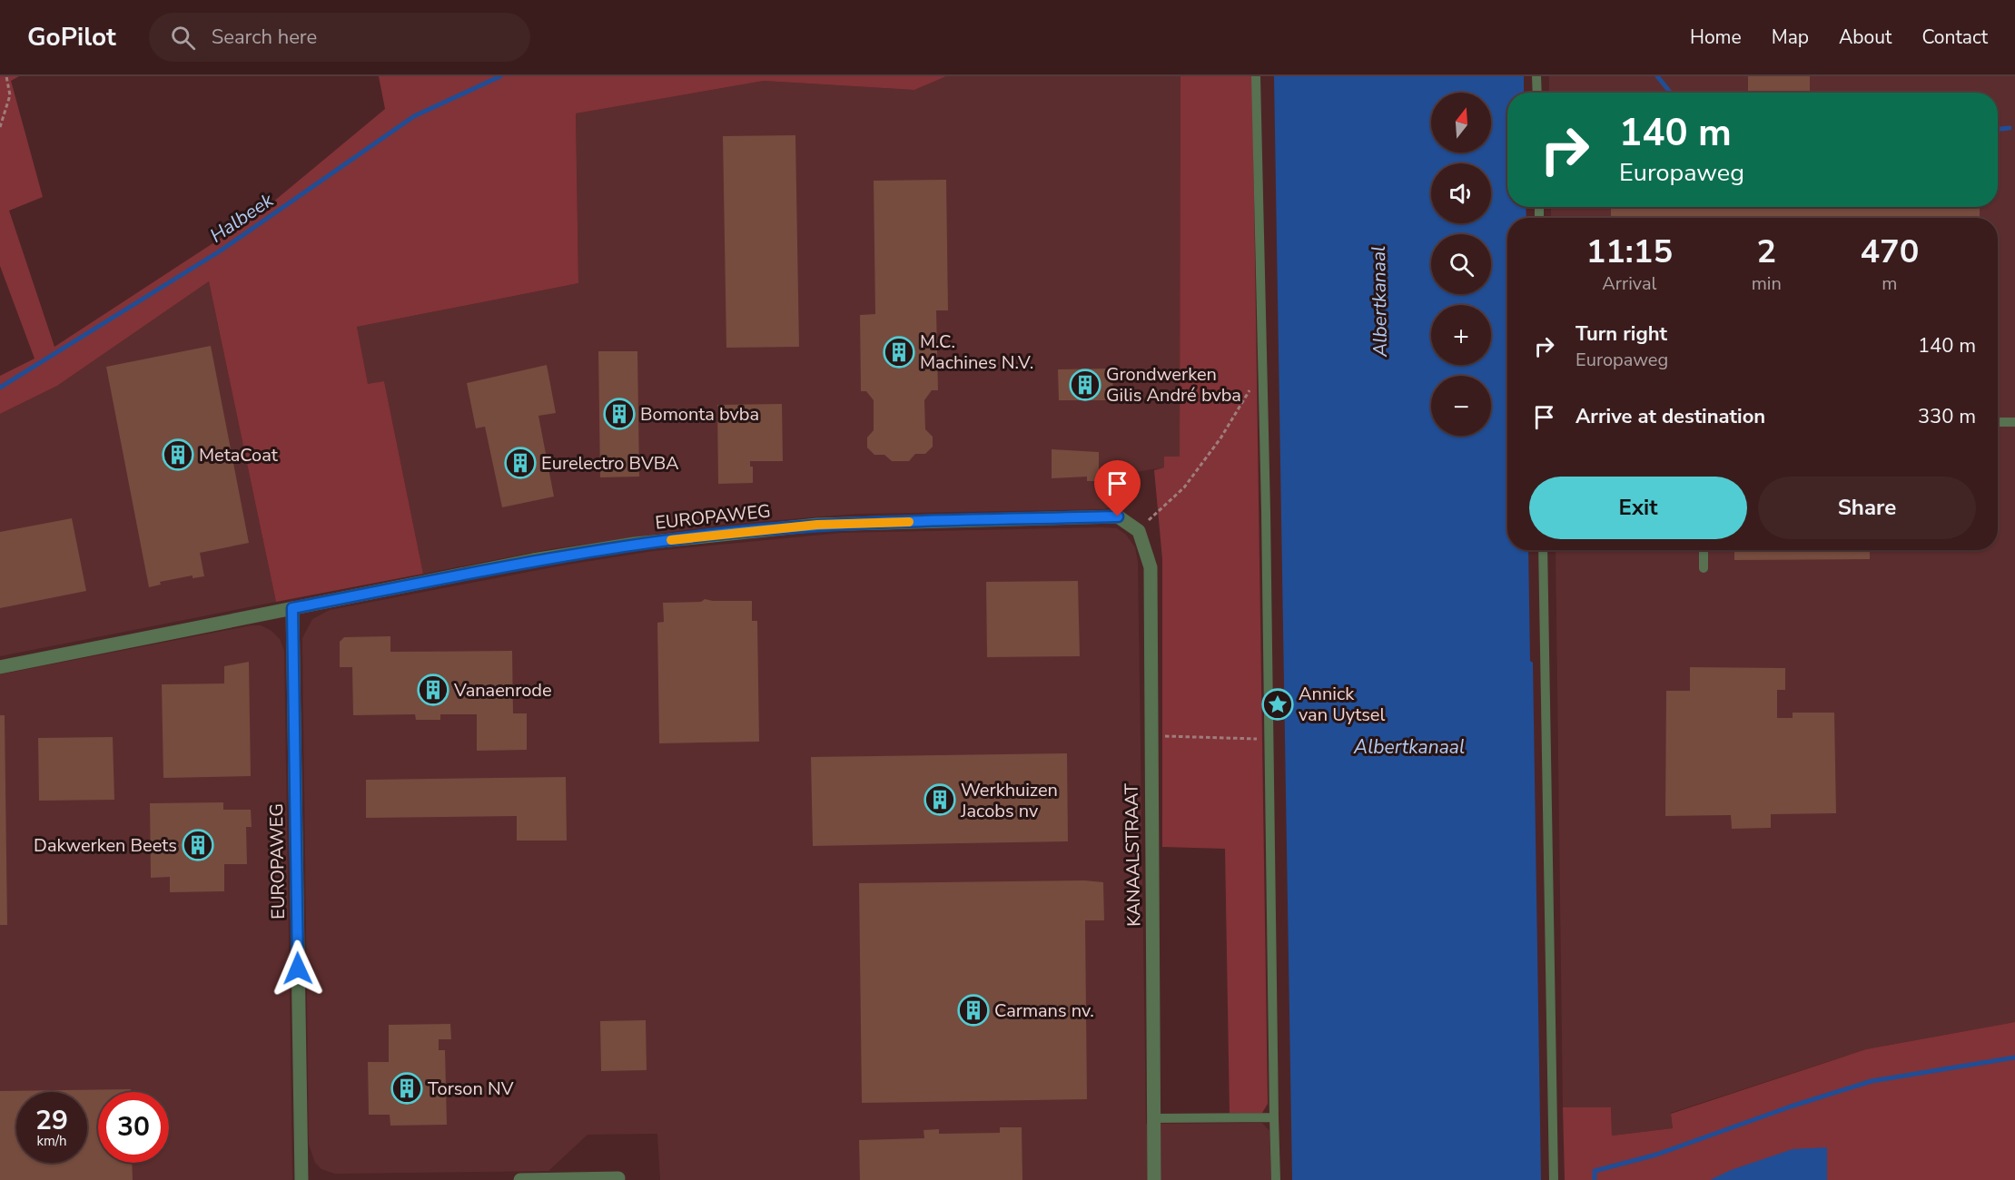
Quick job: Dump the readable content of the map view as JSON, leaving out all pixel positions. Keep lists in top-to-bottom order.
{
  "streets": {
    "street": ["EUROPAWEG", "KANAALSTRAAT"]
  },
  "crossings": [
    ["EUROPAWEG", "KANAALSTRAAT"]
  ],
  "water": ["Halbeek", "Albertkanaal"],
  "places": {
    "building": [
      "M.C. Machines N.V.",
      "Grondwerken Gilis André bvba",
      "Bomonta bvba",
      "MetaCoat",
      "Eurelectro BVBA",
      "Vanaenrode",
      "Werkhuizen Jacobs nv",
      "Dakwerken Beets",
      "Carmans nv.",
      "Torson NV"
    ],
    "place": ["Annick van Uytsel"]
  },
  "north": "top",
  "page": {
    "header": "GoPilot",
    "search": "Search here",
    "nav": [
      "Home",
      "Map",
      "About",
      "Contact"
    ],
    "map_buttons": ["+", "−"],
    "turn": ["140 m", "Europaweg"],
    "eta": [
      "11:15",
      "Arrival",
      "2",
      "min",
      "470",
      "m"
    ],
    "list": [
      {
        "name": "Turn right",
        "note": "Europaweg",
        "value": "140 m"
      },
      {
        "name": "Arrive at destination",
        "value": "330 m"
      }
    ],
    "buttons": ["Exit", "Share"],
    "speed": "29 km/h",
    "limit": "30"
  }
}
